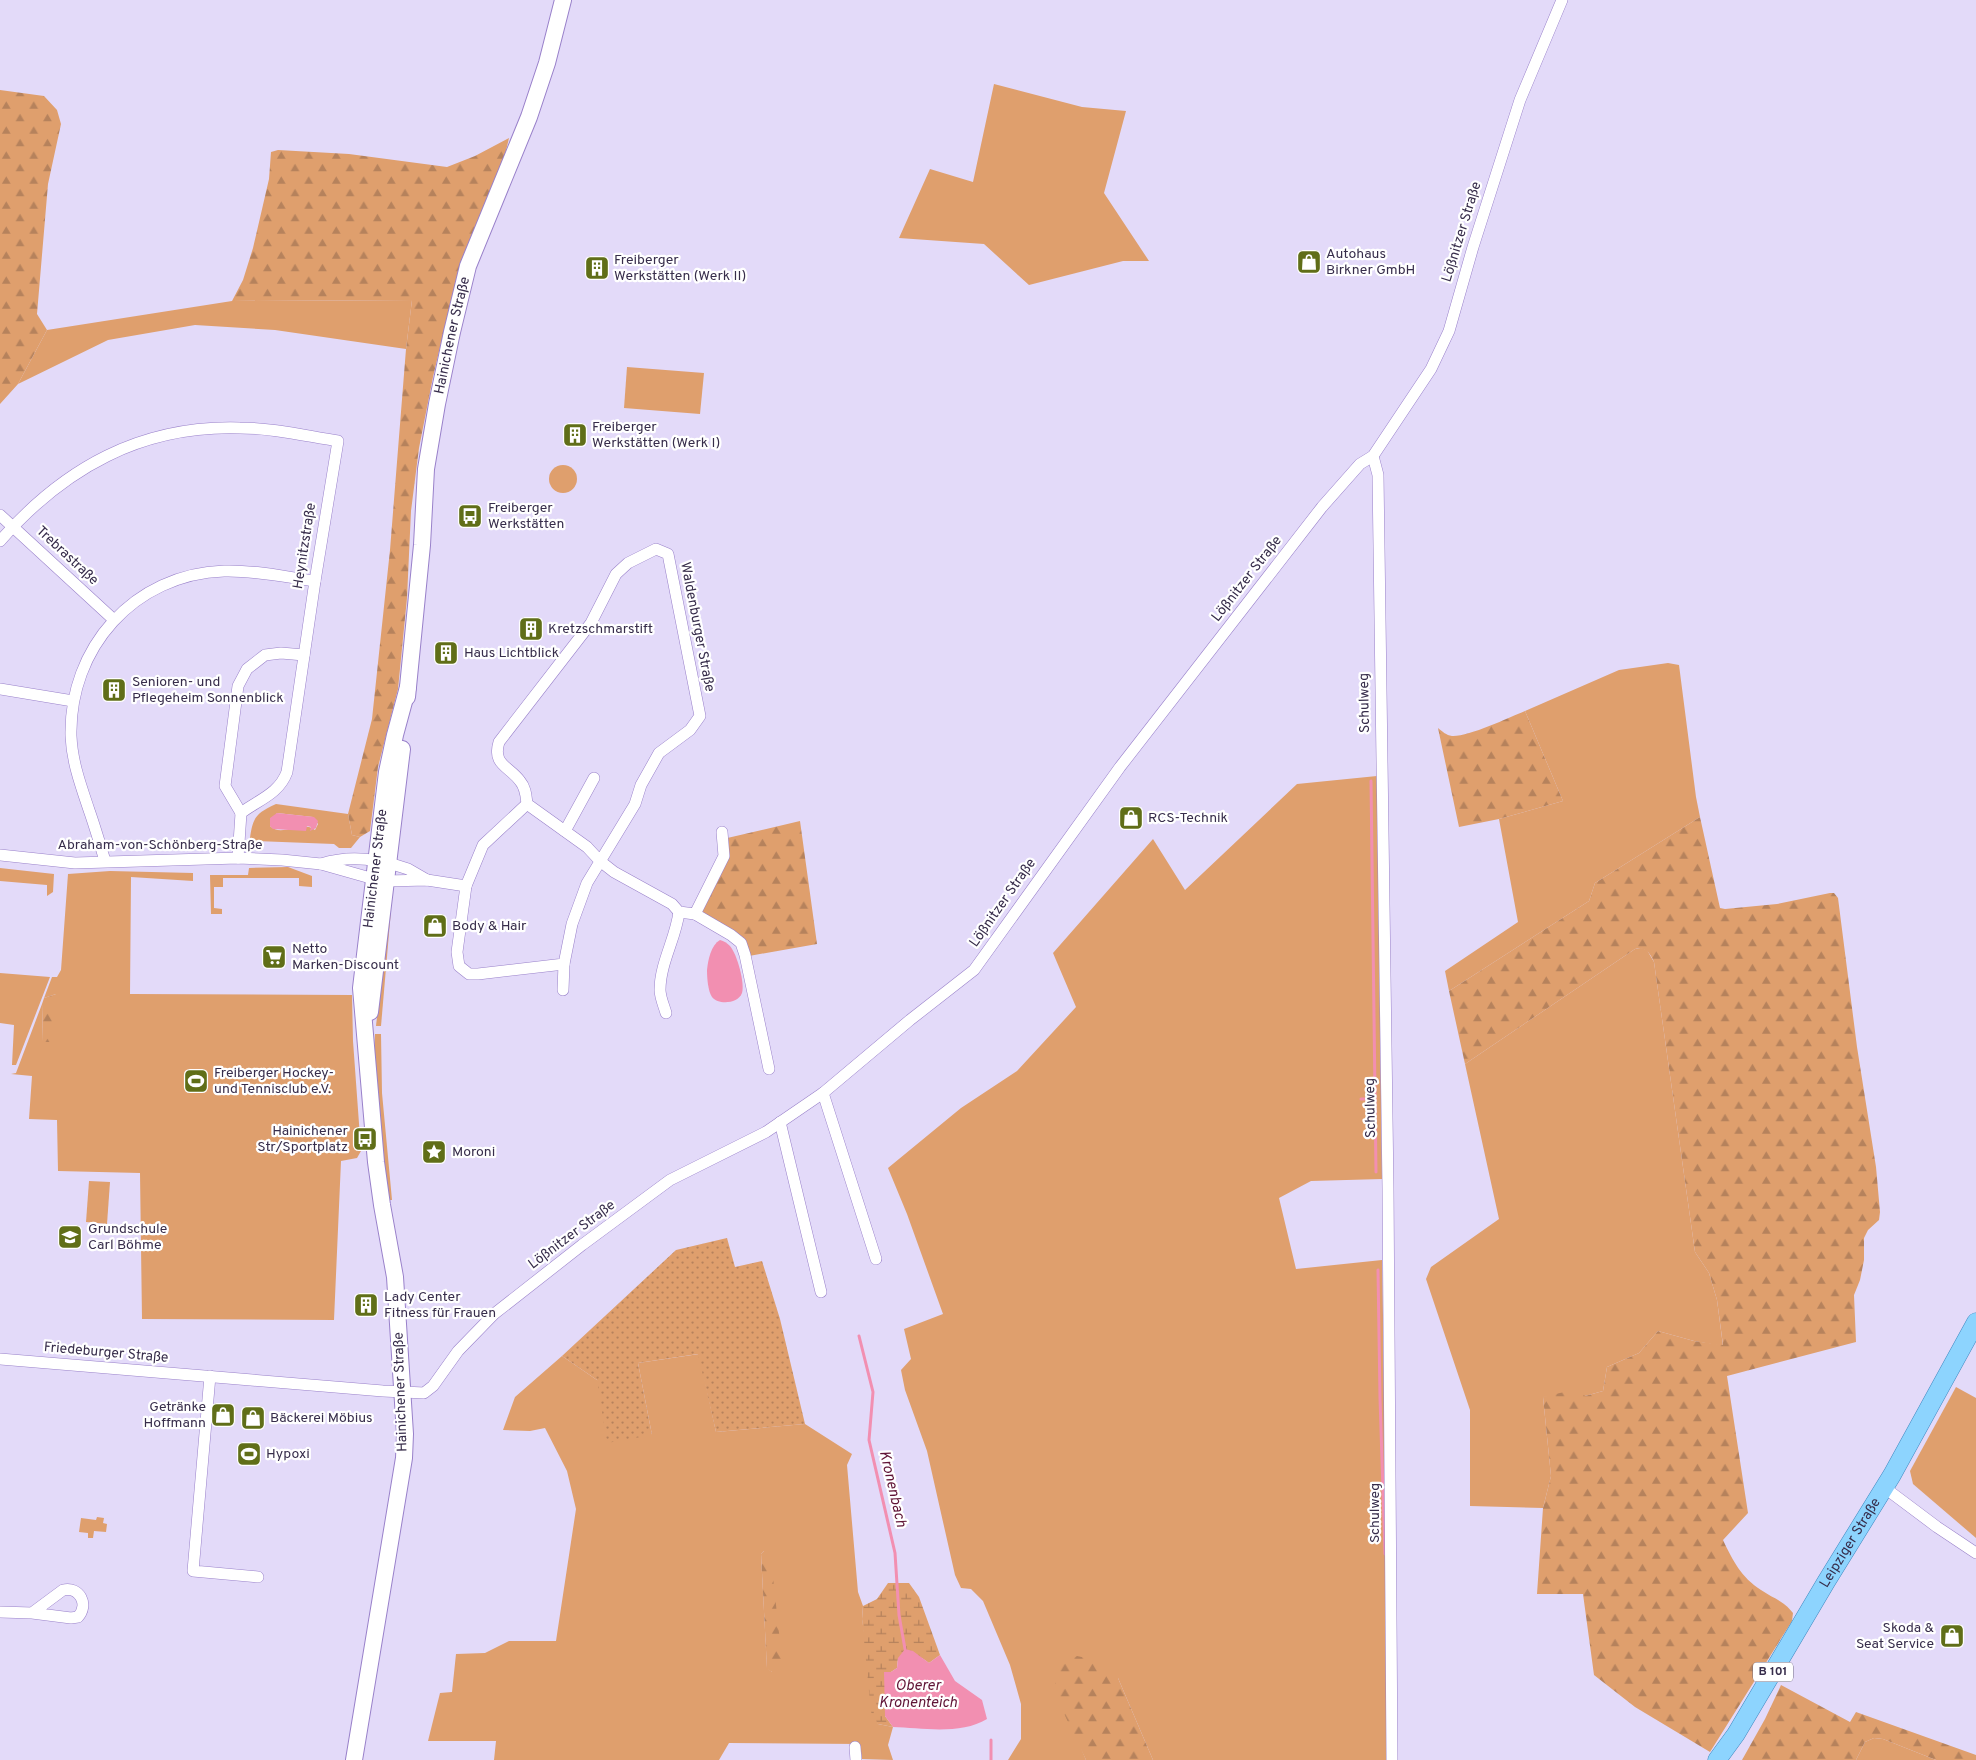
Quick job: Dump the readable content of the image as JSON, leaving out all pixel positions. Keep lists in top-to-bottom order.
{
  "streets": {
    "main road": ["Hainichener Straße", "Leipziger Straße", "B 101"],
    "street": [
      "Lößnitzer Straße",
      "Heynitzstraße",
      "Trebrastraße",
      "Waldenburger Straße",
      "Schulweg",
      "Abraham-von-Schönberg-Straße",
      "Friedeburger Straße"
    ]
  },
  "crossings": [
    ["Lößnitzer Straße", "Hainichener Straße"],
    ["Lößnitzer Straße", "Schulweg"],
    ["Lößnitzer Straße", "Friedeburger Straße"],
    ["Hainichener Straße", "Abraham-von-Schönberg-Straße"],
    ["Hainichener Straße", "Friedeburger Straße"],
    ["Heynitzstraße", "Trebrastraße"]
  ],
  "water": ["Kronenbach", "Oberer Kronenteich"],
  "places": {
    "shop": [
      "Autohaus Birkner GmbH",
      "RCS-Technik",
      "Body & Hair",
      "Getränke Hoffmann",
      "Bäckerei Möbius",
      "Skoda & Seat Service"
    ],
    "building": [
      "Freiberger Werkstätten (Werk II)",
      "Freiberger Werkstätten (Werk I)",
      "Kretzschmarstift",
      "Haus Lichtblick",
      "Senioren- und Pflegeheim Sonnenblick",
      "Lady Center Fitness für Frauen"
    ],
    "bus stop": ["Freiberger Werkstätten", "Hainichener Str/Sportplatz"],
    "supermarket": ["Netto Marken-Discount"],
    "sports": ["Freiberger Hockey- und Tennisclub e.V.", "Hypoxi"],
    "place": ["Moroni"],
    "school or university": ["Grundschule Carl Böhme"]
  }
}
